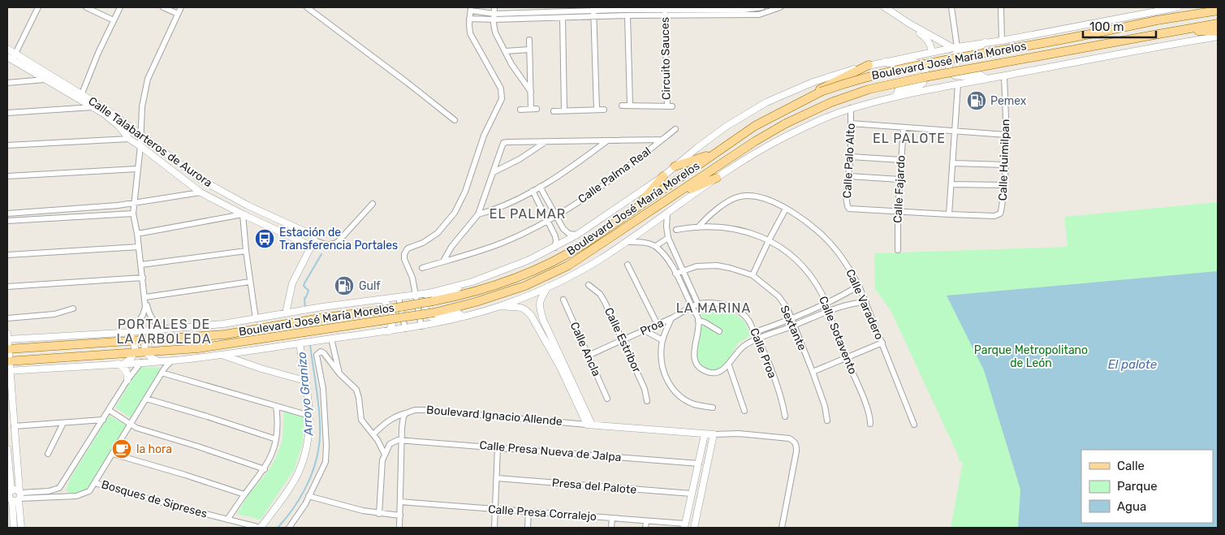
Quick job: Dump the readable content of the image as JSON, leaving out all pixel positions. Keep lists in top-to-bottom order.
{
  "streets": {
    "main road": ["Boulevard José María Morelos"],
    "street": [
      "Circuito Sauces",
      "Calle Talabarteros de Aurora",
      "Calle Huimilpan",
      "Calle Palo Alto",
      "Calle Palma Real",
      "Calle Fajardo",
      "Calle Varadero",
      "Proa",
      "Sextante",
      "Calle Sotavento",
      "Calle Estribor",
      "Calle Ancla",
      "Calle Proa",
      "Boulevard Ignacio Allende",
      "Calle Presa Nueva de Jalpa",
      "Presa del Palote",
      "Bosques de Sipreses",
      "Calle Presa Corralejo"
    ]
  },
  "crossings": [
    ["Boulevard José María Morelos", "Calle Huimilpan"],
    ["Boulevard José María Morelos", "Calle Palo Alto"],
    ["Calle Palo Alto", "Calle Fajardo"],
    ["Calle Varadero", "Calle Sotavento"],
    ["Proa", "Calle Estribor"],
    ["Proa", "Calle Ancla"]
  ],
  "districts": [
    "EL PALOTE",
    "EL PALMAR",
    "LA MARINA",
    "PORTALES DE LA ARBOLEDA"
  ],
  "water": ["El palote", "Arroyo Granizo"],
  "parks": ["Parque Metropolitano de León"],
  "places": {
    "fuel station": ["Pemex", "Gulf"],
    "bus stop": ["Estación de Transferencia Portales"],
    "cafe": ["la hora"]
  },
  "legend": ["Calle", "Parque", "Agua"],
  "scale_bar": "100 m"
}
